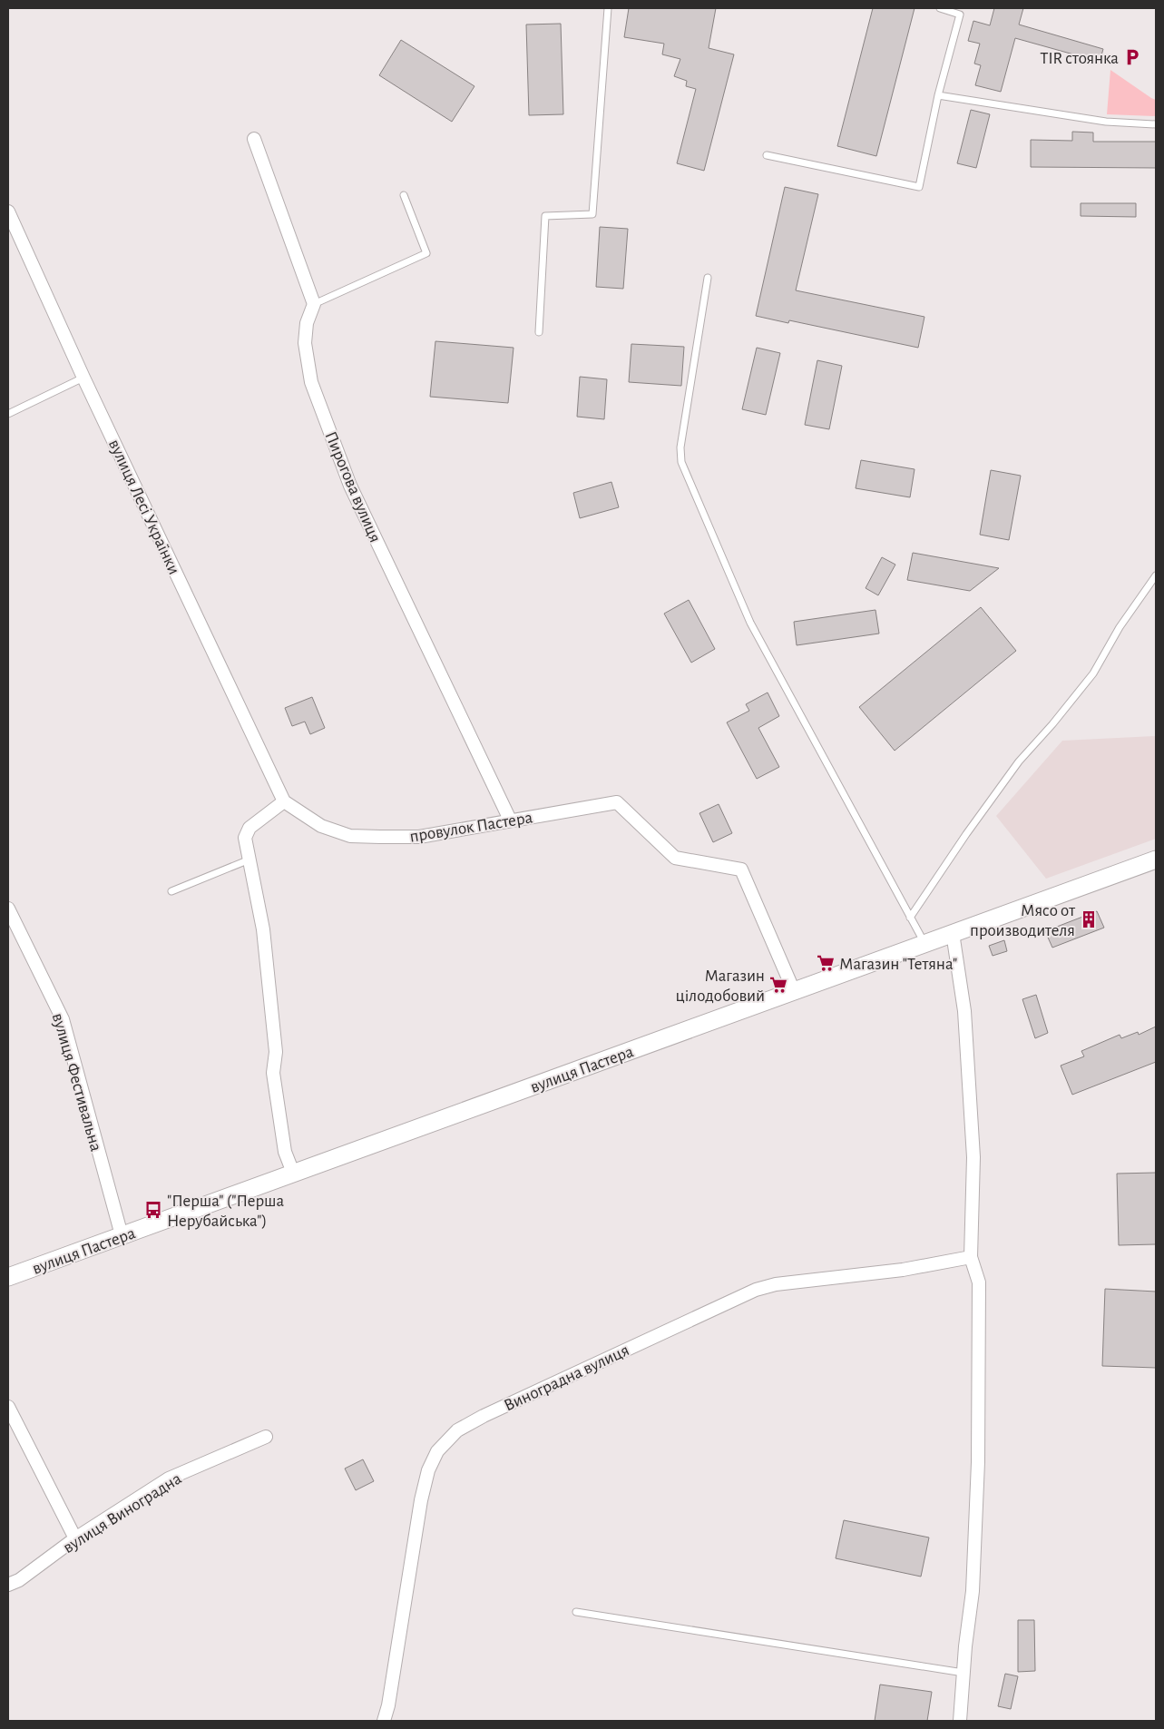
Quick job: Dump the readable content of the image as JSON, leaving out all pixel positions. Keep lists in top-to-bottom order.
{
  "streets": {
    "street": [
      "Пирогова вулиця",
      "вулиця Лесі Українки",
      "провулок Пастера",
      "вулиця Пастера",
      "вулиця Фестивальна",
      "Виноградна вулиця",
      "вулиця Виноградна"
    ]
  },
  "crossings": [
    ["Пирогова вулиця", "провулок Пастера"],
    ["вулиця Лесі Українки", "провулок Пастера"],
    ["провулок Пастера", "вулиця Пастера"],
    ["вулиця Пастера", "вулиця Фестивальна"]
  ],
  "places": {
    "parking": ["TIR стоянка"],
    "building": ["Мясо от производителя"],
    "supermarket": ["Магазин \"Тетяна\"", "Магазин цілодобовий"],
    "bus stop": ["\"Перша\" (\"Перша Нерубайська\")"]
  }
}
